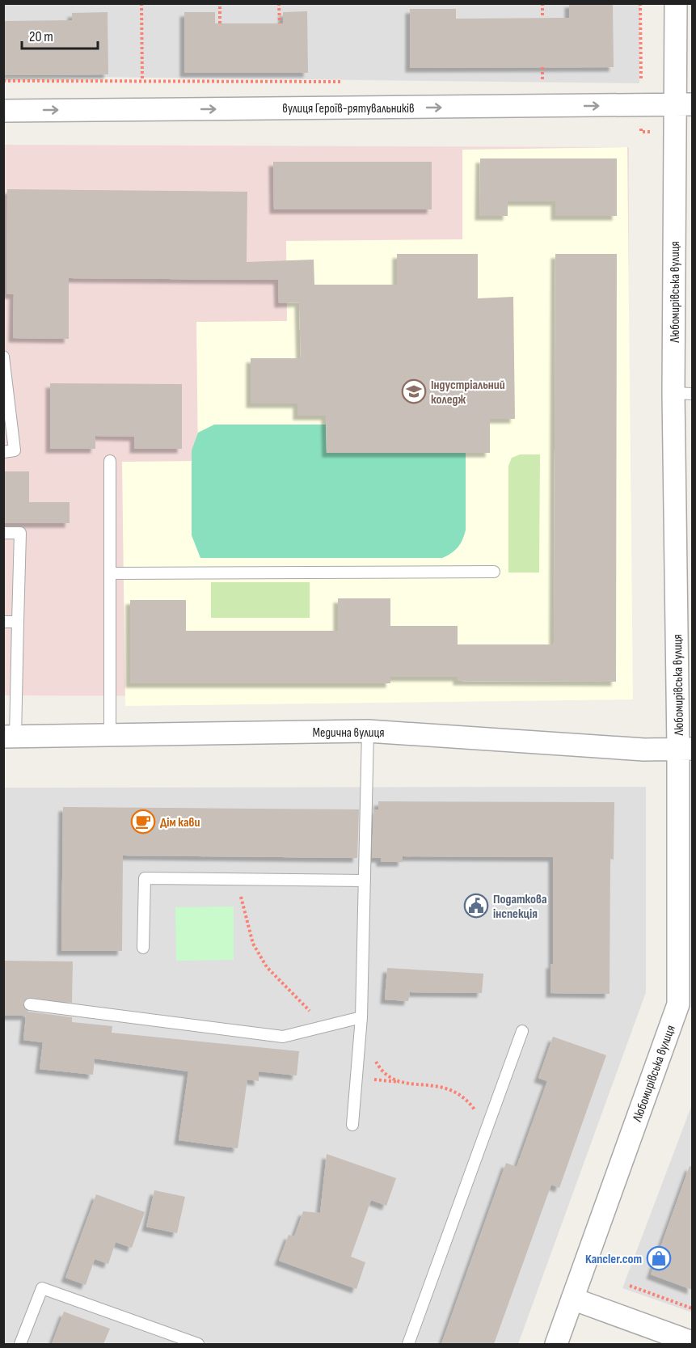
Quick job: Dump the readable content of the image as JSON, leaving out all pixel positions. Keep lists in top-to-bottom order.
{
  "streets": {
    "street": ["вулиця Героїв-рятувальників", "Любомирівська вулиця", "Медична вулиця"]
  },
  "crossings": [
    ["вулиця Героїв-рятувальників", "Любомирівська вулиця"],
    ["Любомирівська вулиця", "Медична вулиця"]
  ],
  "one_way": ["вулиця Героїв-рятувальників"],
  "places": {
    "school or university": ["Індустріальний коледж"],
    "cafe": ["Дiм кави"],
    "public building": ["Податкова інспекція"],
    "shop": ["Kancler.com"]
  },
  "scale_bar": "20 m"
}
